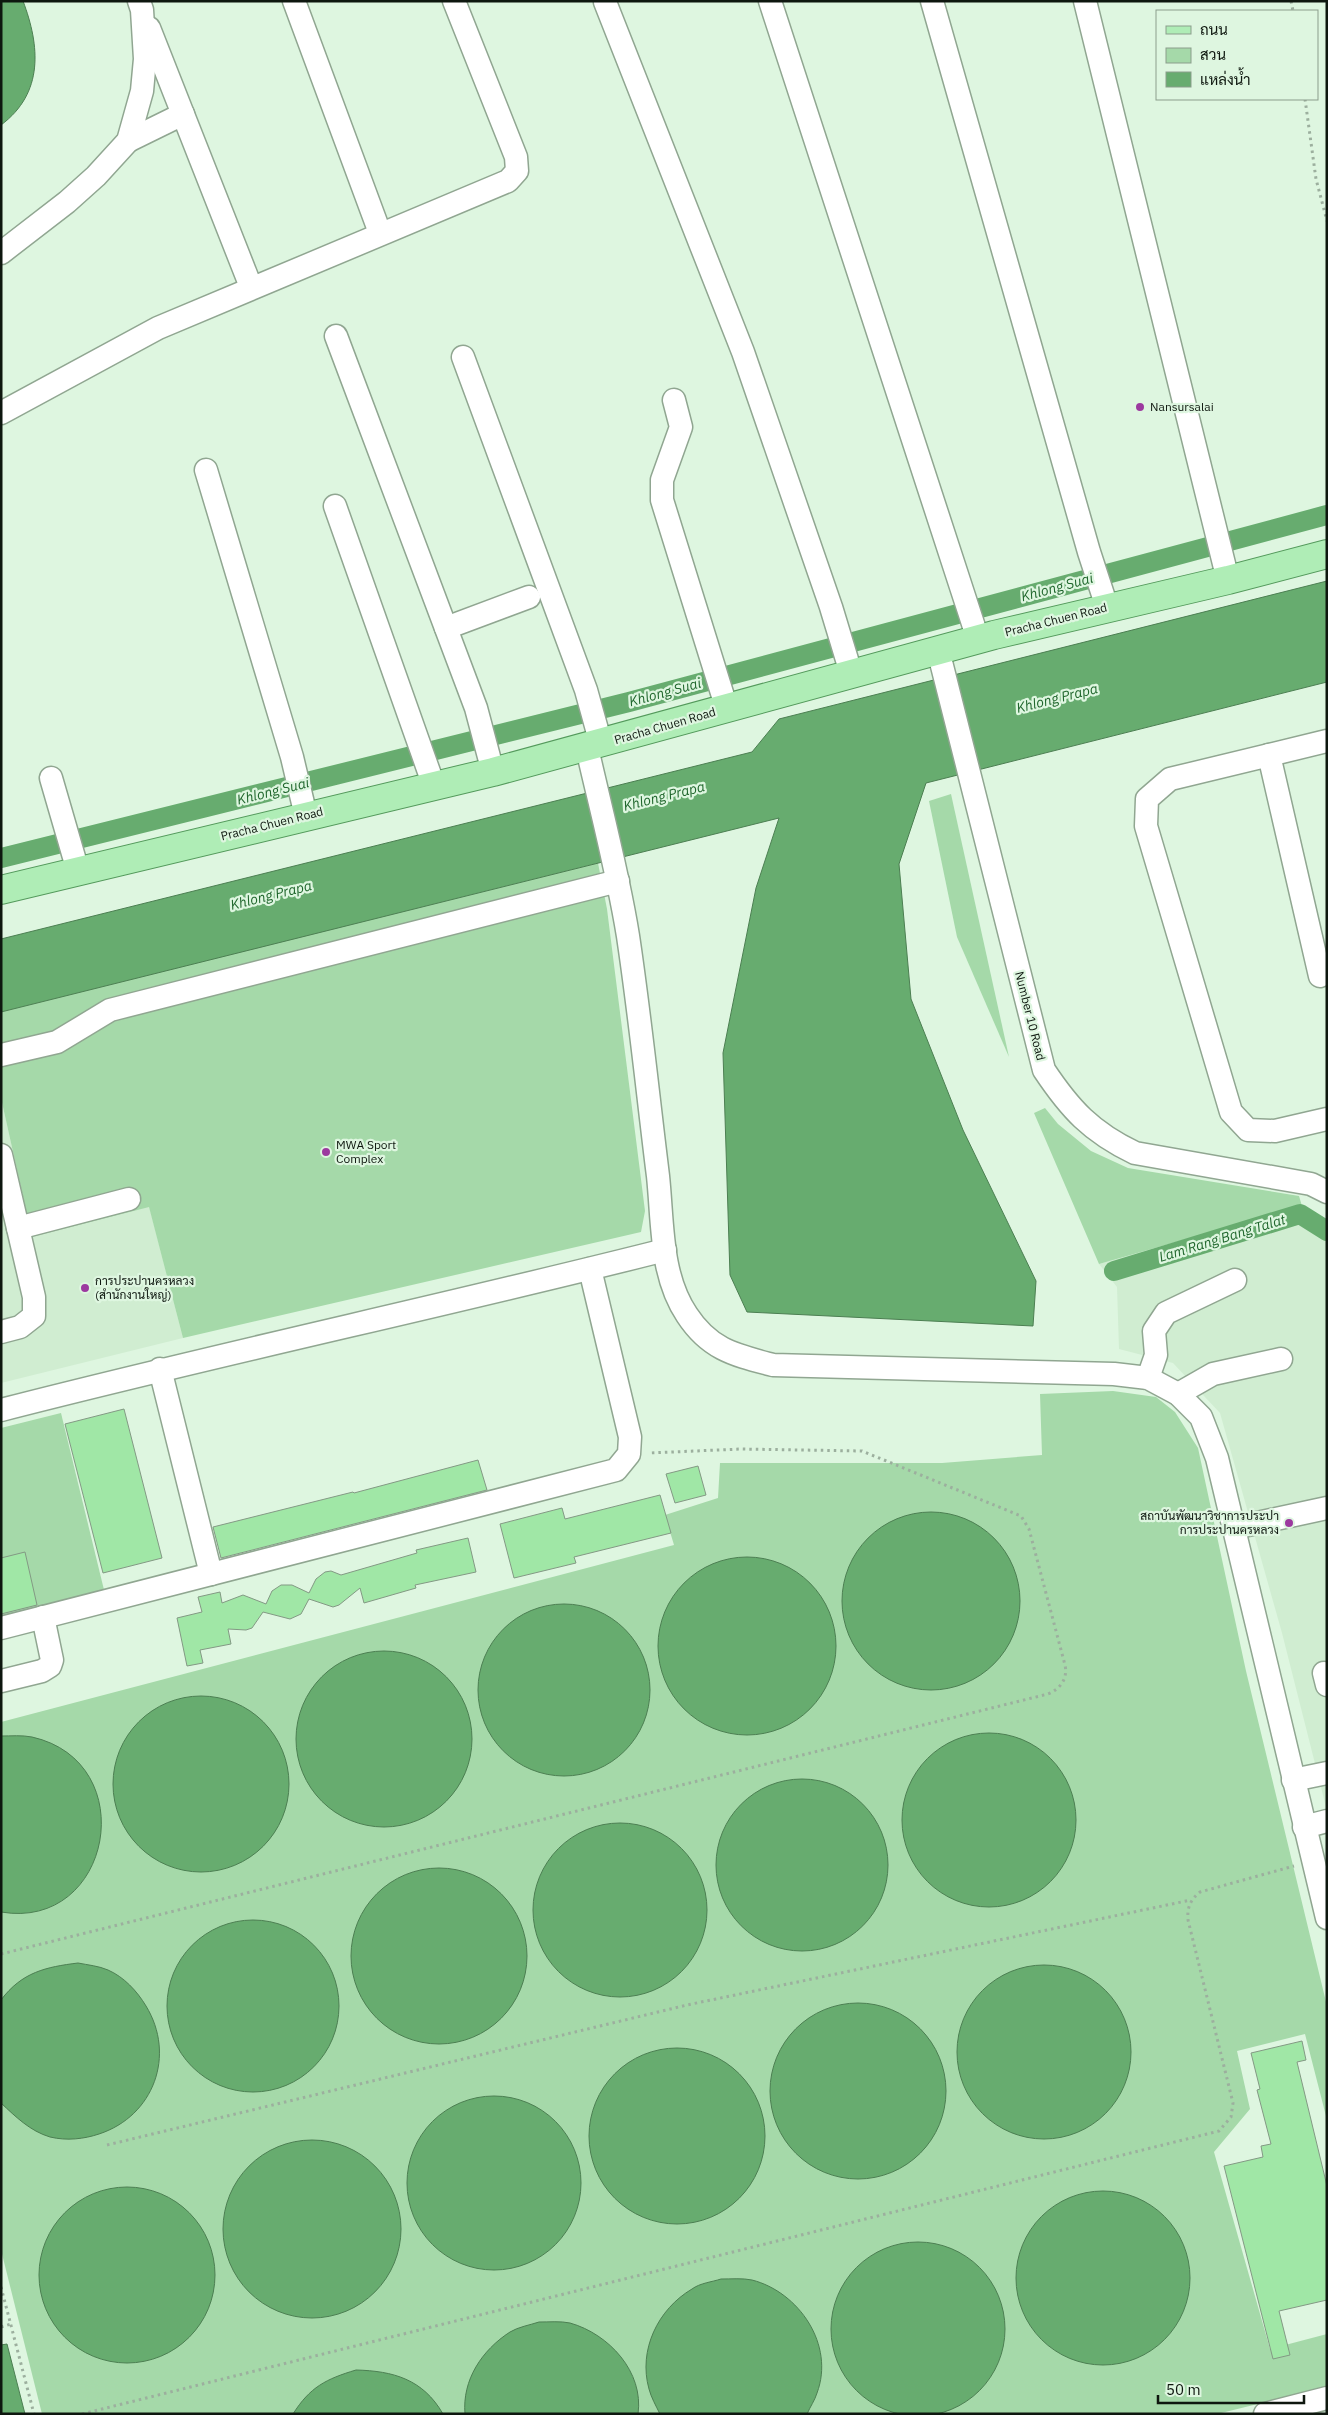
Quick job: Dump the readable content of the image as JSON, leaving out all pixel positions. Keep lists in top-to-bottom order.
{
  "streets": {
    "main road": ["Pracha Chuen Road"],
    "street": ["Number 10 Road"]
  },
  "crossings": [
    ["Pracha Chuen Road", "Number 10 Road"]
  ],
  "water": ["Khlong Suai", "Khlong Prapa", "Lam Rang Bang Talat"],
  "places": [
    "Nansursalai",
    "MWA Sport Complex",
    "การประปานครหลวง (สำนักงานใหญ่)",
    "สถาบันพัฒนาวิชาการประปา การประปานครหลวง"
  ],
  "legend": ["ถนน", "สวน", "แหล่งน้ำ"],
  "scale_bar": "50 m"
}
